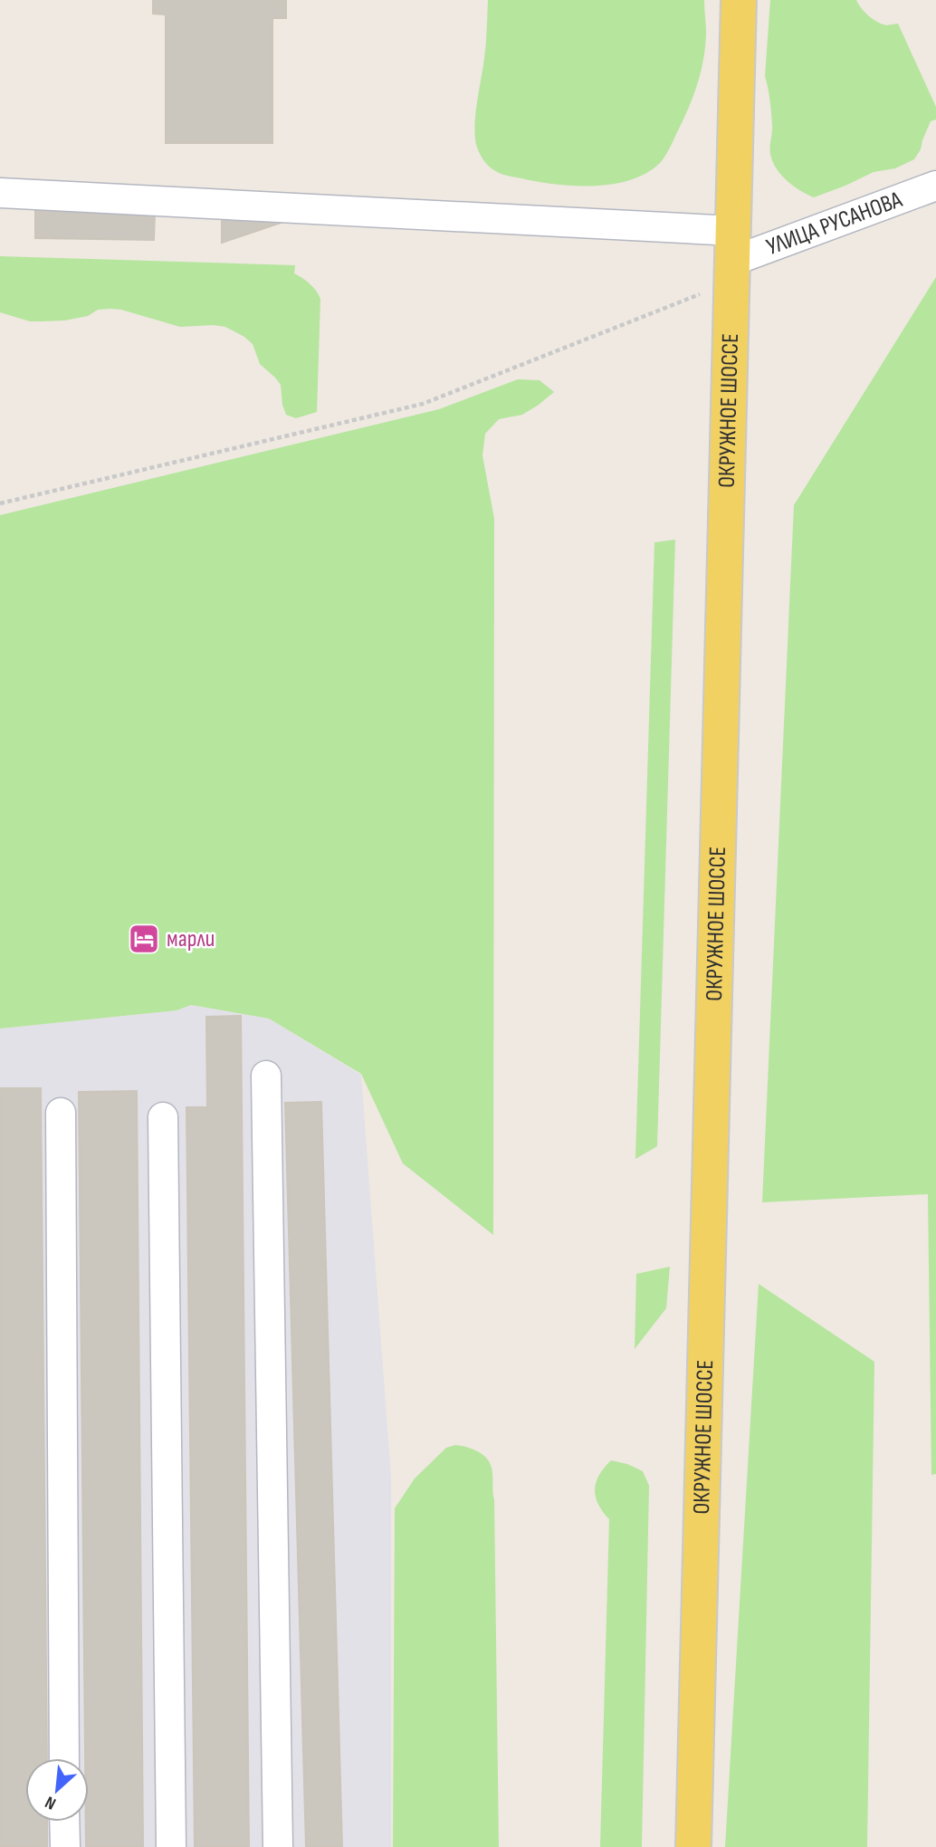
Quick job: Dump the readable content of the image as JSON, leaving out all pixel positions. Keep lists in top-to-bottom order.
{
  "streets": {
    "main road": ["ОКРУЖНОЕ ШОССЕ"],
    "street": ["УЛИЦА РУСАНОВА"]
  },
  "crossings": [
    ["УЛИЦА РУСАНОВА", "ОКРУЖНОЕ ШОССЕ"]
  ],
  "places": {
    "hotel": ["марли"]
  },
  "north": "bottom left"
}
